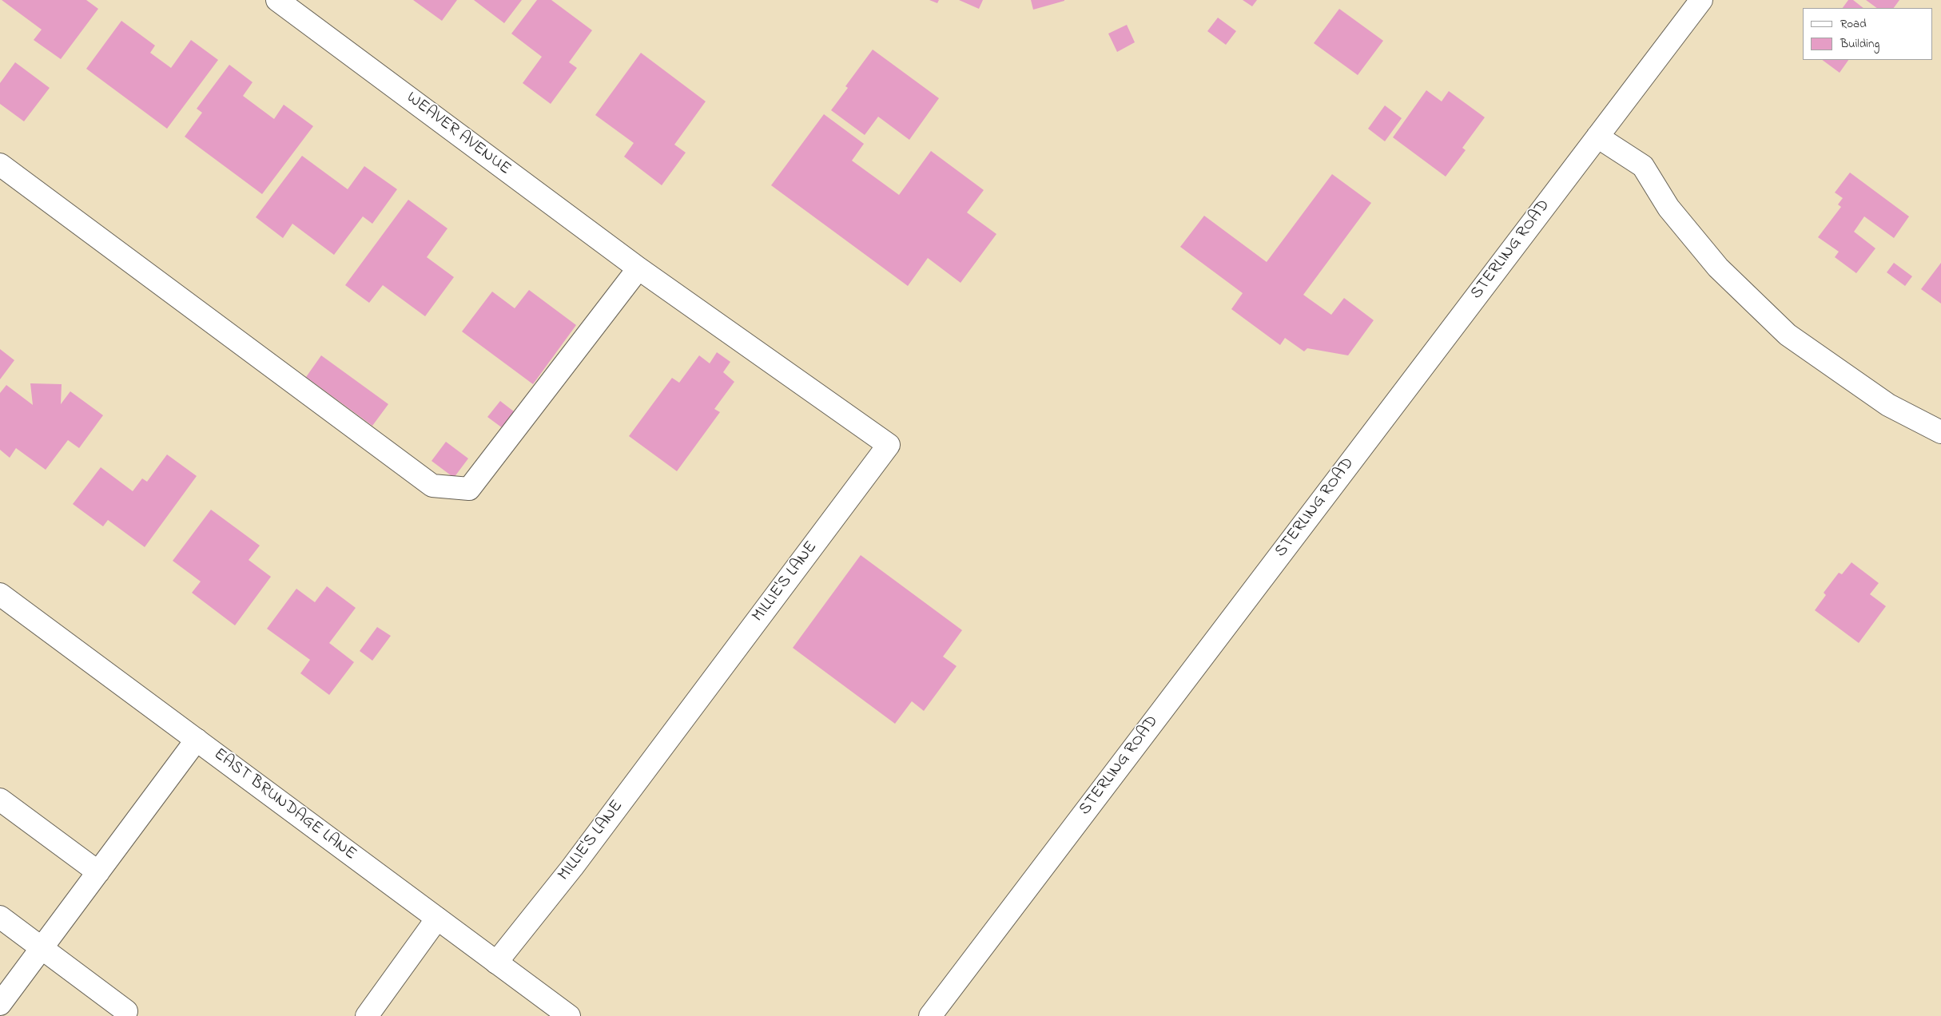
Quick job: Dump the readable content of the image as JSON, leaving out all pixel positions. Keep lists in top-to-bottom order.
{
  "streets": {
    "street": [
      "WEAVER AVENUE",
      "STERLING ROAD",
      "MILLIE'S LANE",
      "EAST BRUNDAGE LANE"
    ]
  },
  "crossings": [
    ["WEAVER AVENUE", "MILLIE'S LANE"],
    ["MILLIE'S LANE", "EAST BRUNDAGE LANE"]
  ],
  "legend": ["Road", "Building"]
}
